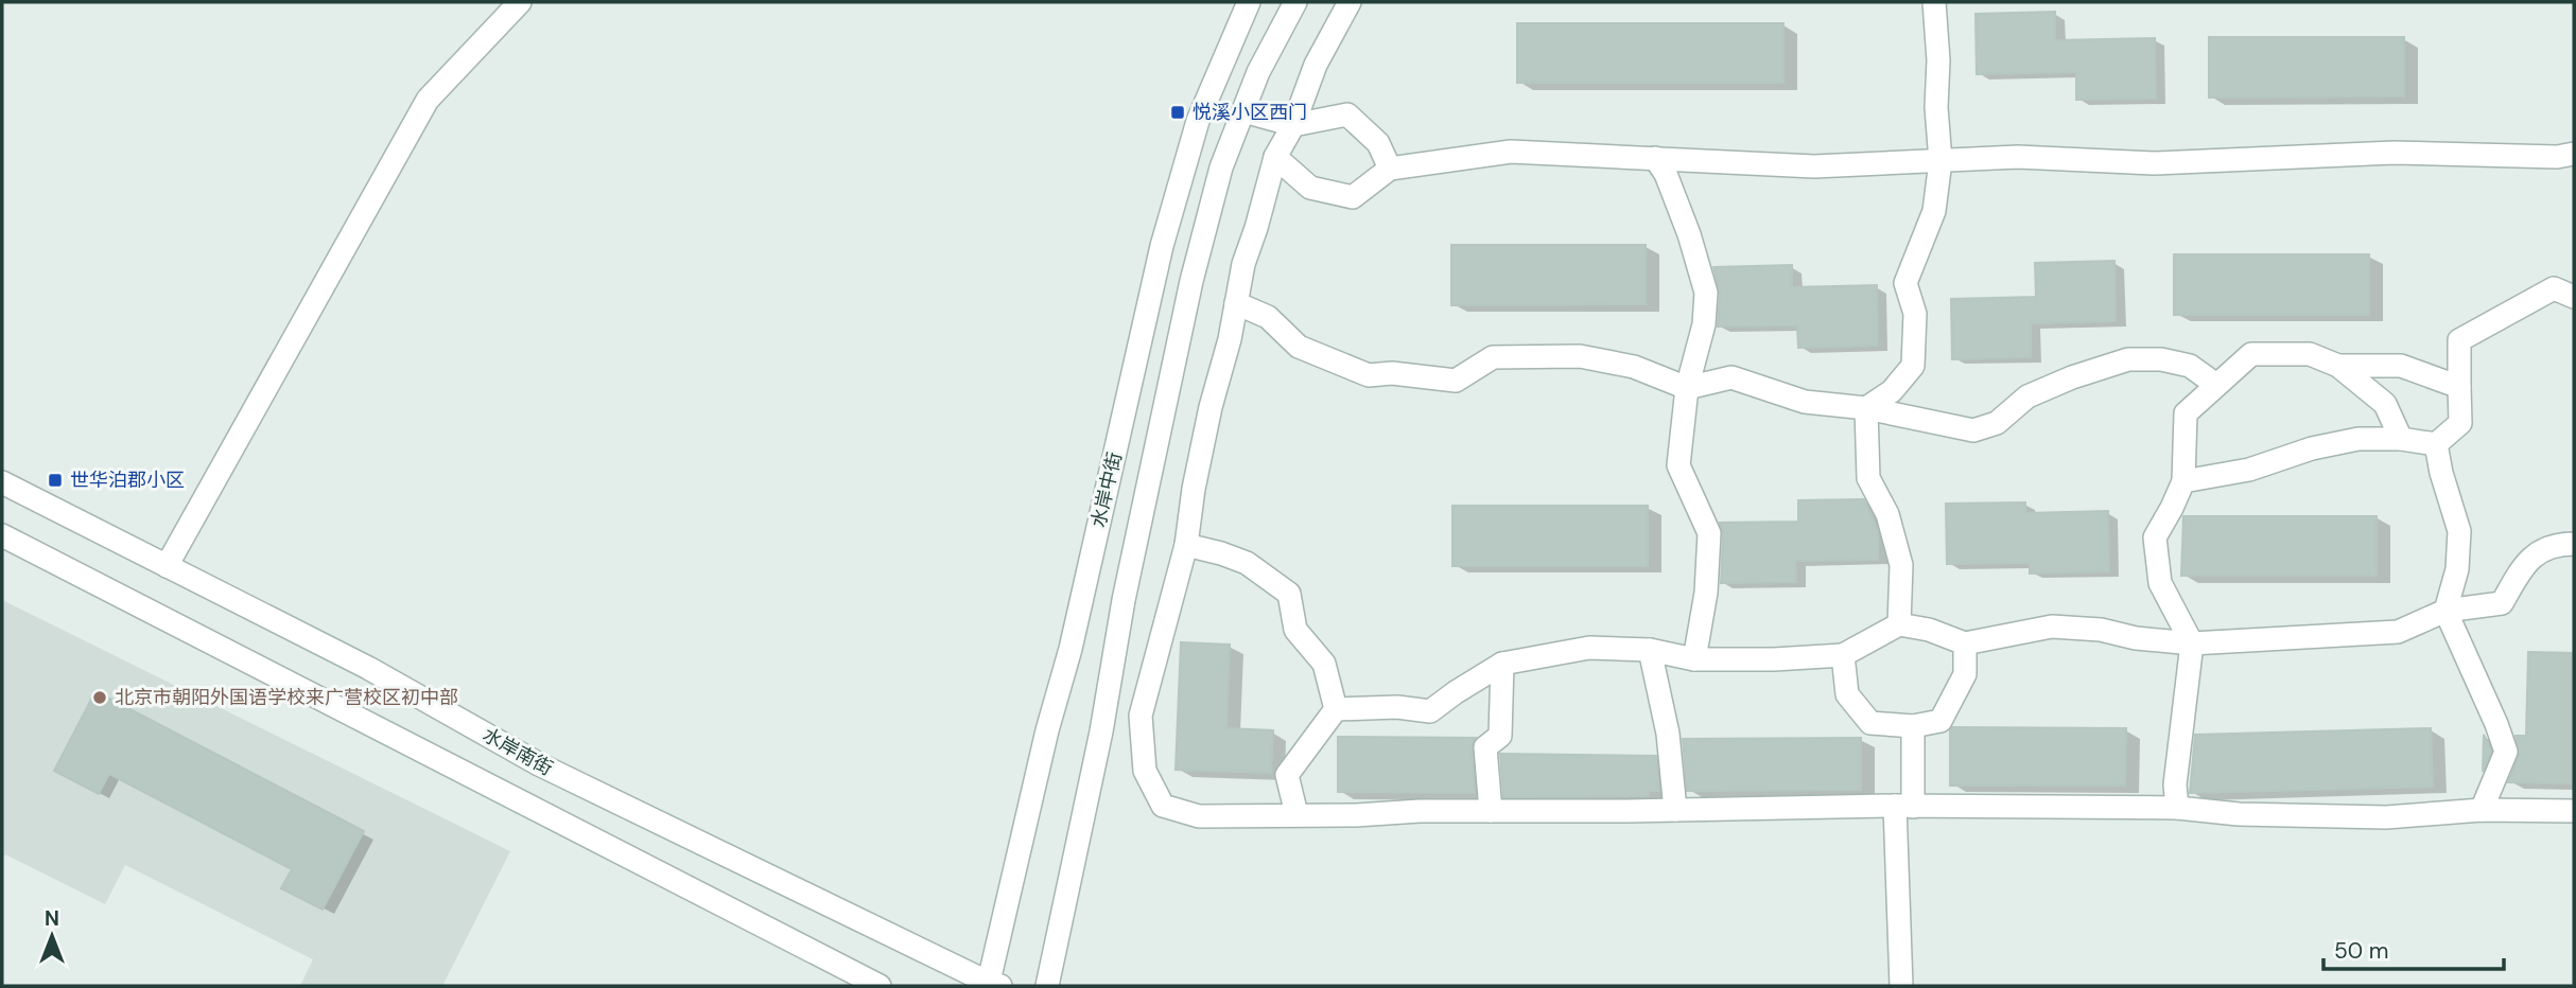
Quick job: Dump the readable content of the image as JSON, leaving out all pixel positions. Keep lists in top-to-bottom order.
{
  "streets": {
    "street": ["水岸中街", "水岸南街"]
  },
  "crossings": [
    ["水岸中街", "水岸南街"]
  ],
  "places": {
    "transit": ["悦溪小区西门", "世华泊郡小区"],
    "other": ["北京市朝阳外国语学校来广营校区初中部"]
  },
  "scale_bar": "50 m",
  "north": "top"
}
